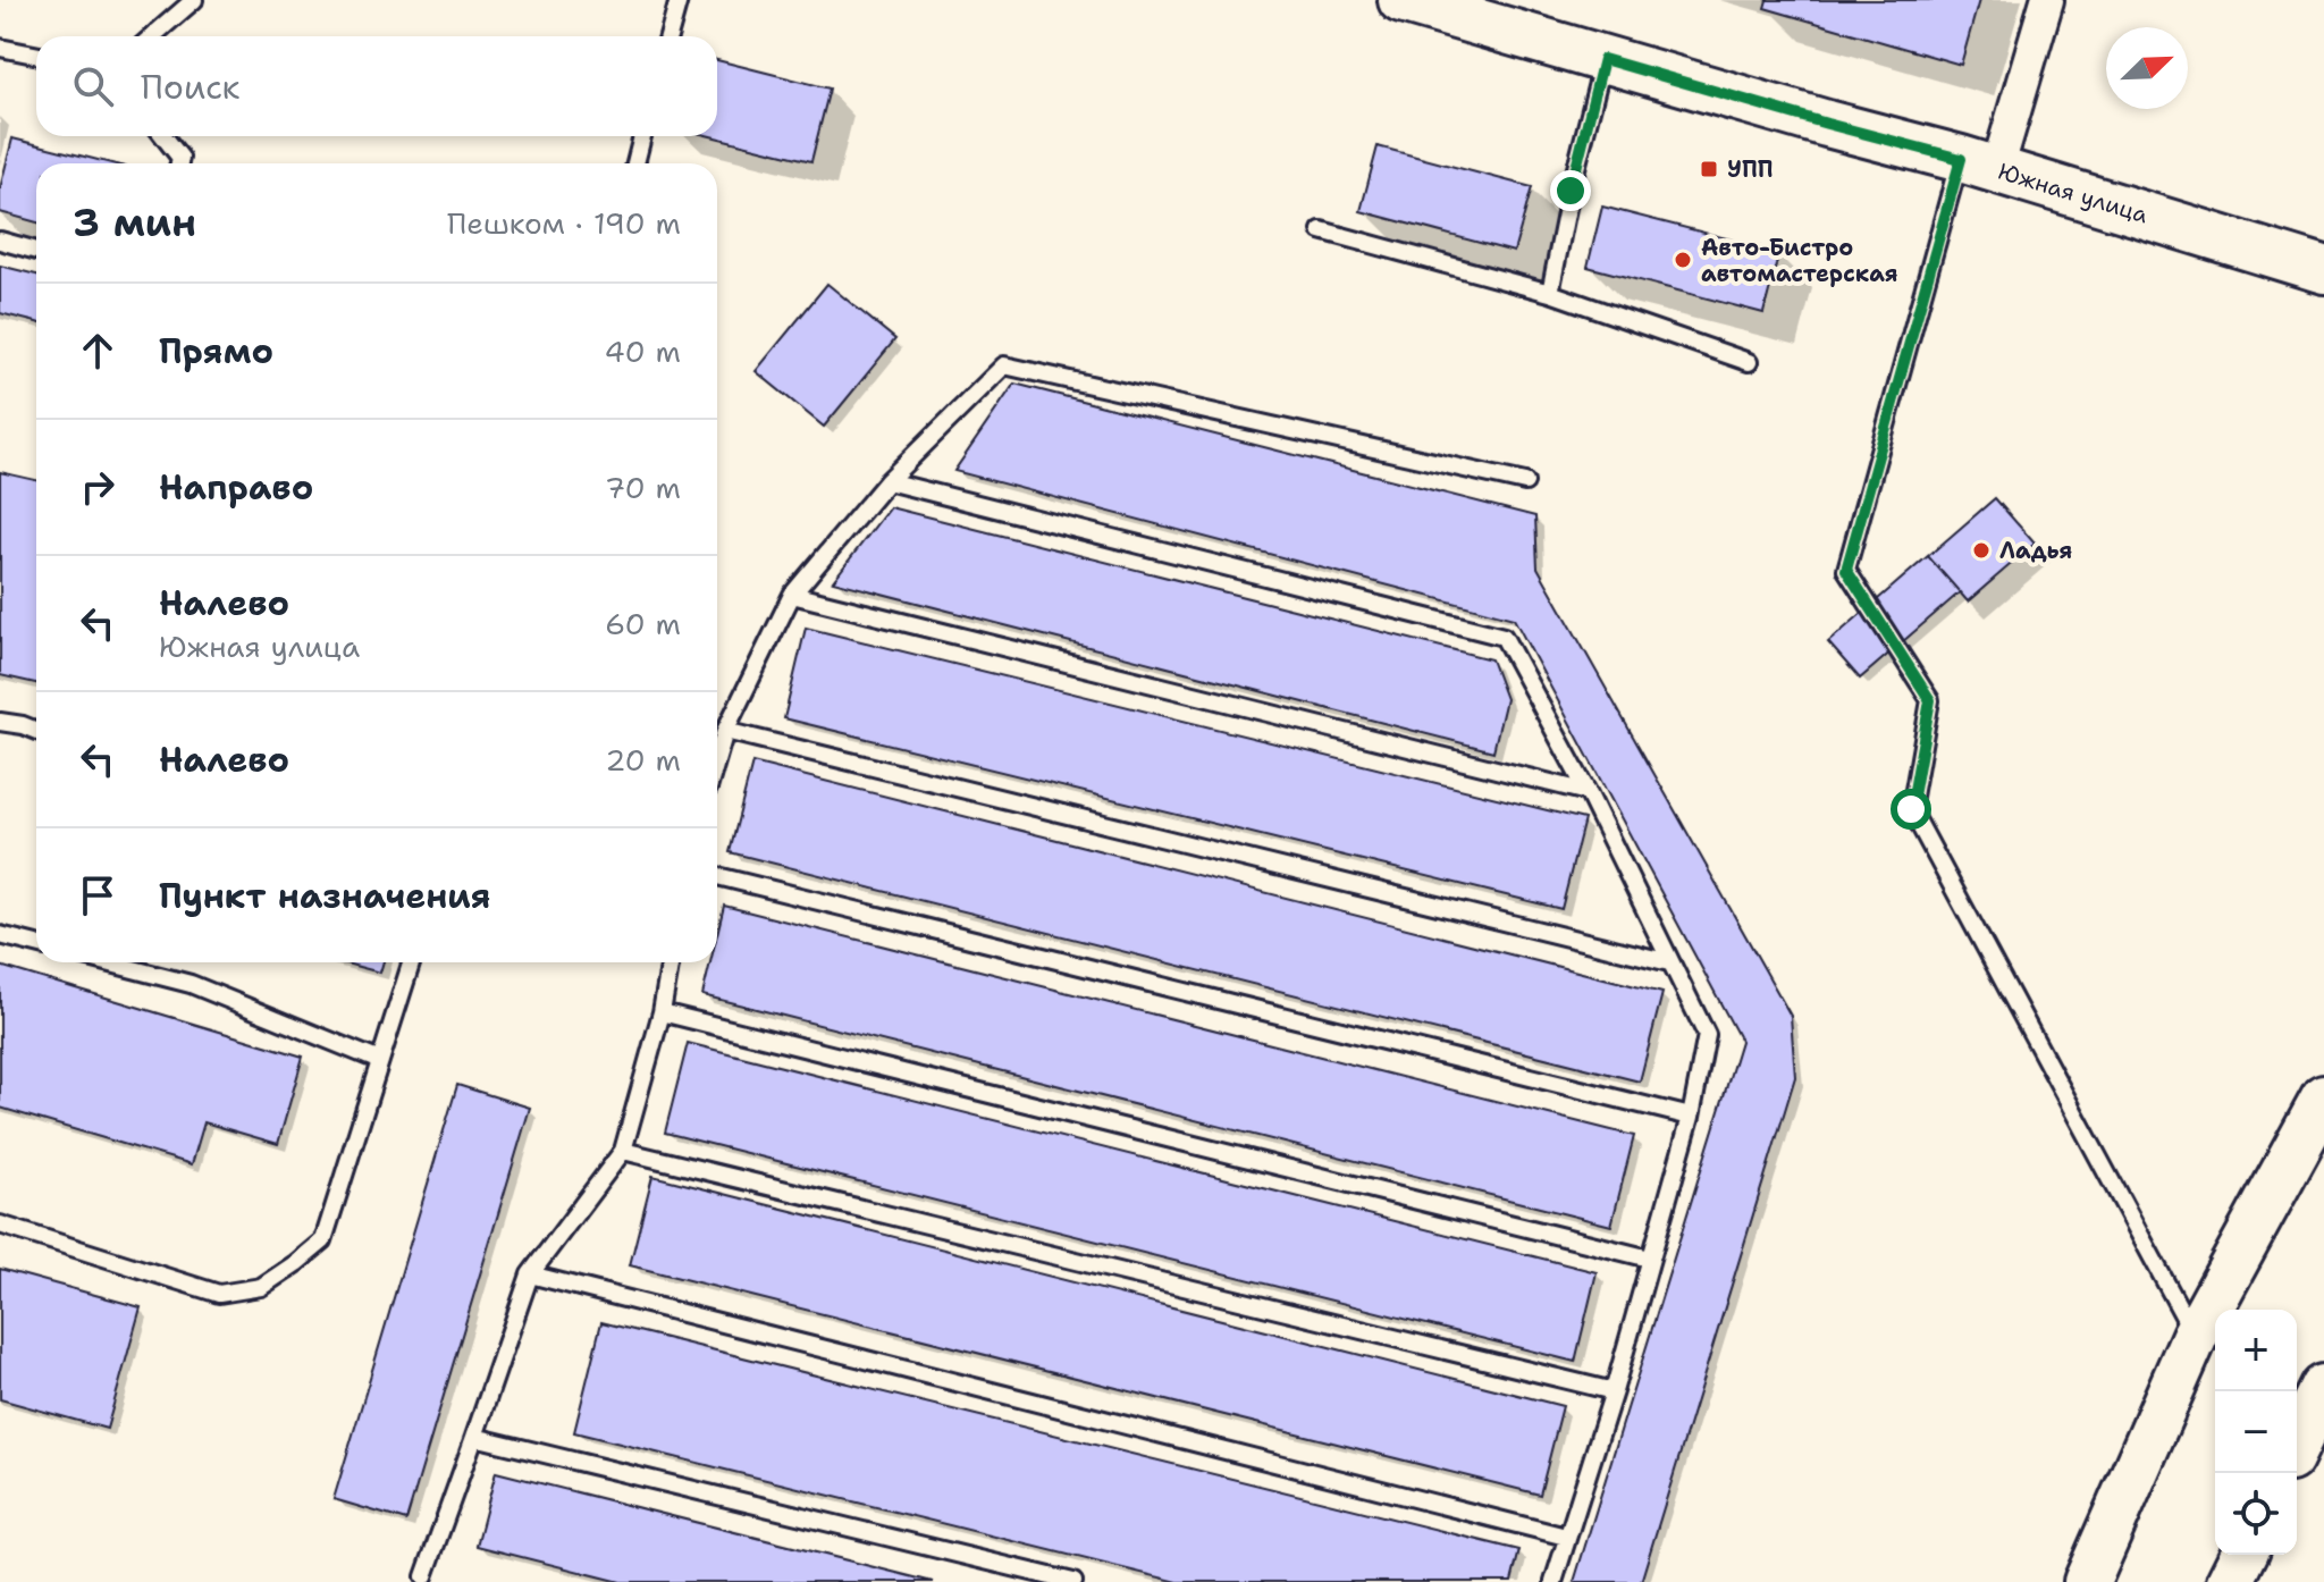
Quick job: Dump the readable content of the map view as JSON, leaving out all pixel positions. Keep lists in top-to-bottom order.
{
  "streets": {
    "main road": ["Южная улица"]
  },
  "places": {
    "transit": ["УПП"],
    "other": ["Авто-Бистро автомастерская", "Ладья"]
  },
  "north": "top right",
  "page": {
    "search": "Поиск",
    "heading": ["3 мин", "Пешком · 190 m"],
    "list": [
      ["Прямо", "40 m"],
      ["Направо", "70 m"],
      ["Налево", "Южная улица", "60 m"],
      ["Налево", "20 m"],
      "Пункт назначения"
    ],
    "map_buttons": ["+", "−"]
  }
}
